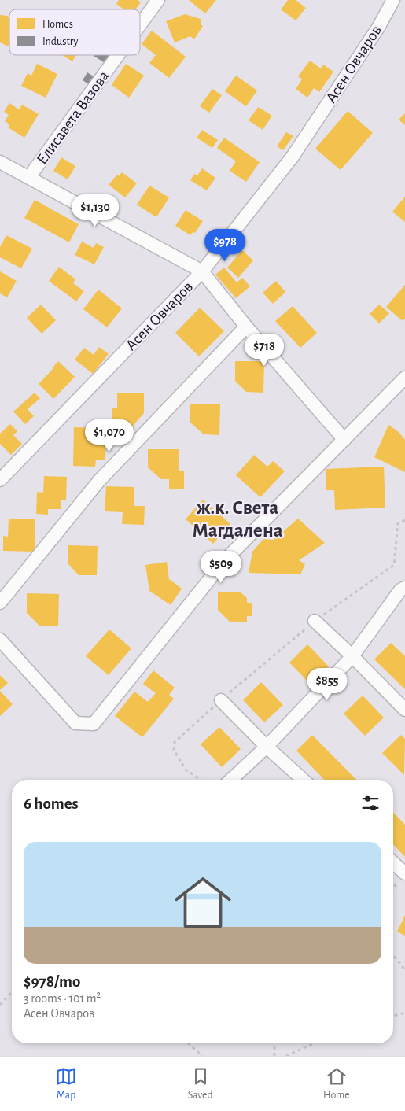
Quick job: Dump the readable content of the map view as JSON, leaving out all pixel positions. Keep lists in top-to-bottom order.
{
  "streets": {
    "street": ["Асен Овчаров", "Елисавета Вазова"]
  },
  "districts": ["ж.к. Света Магдалена"],
  "legend": ["Homes", "Industry"],
  "page": {
    "price": [
      "$1,130",
      "$978",
      "$718",
      "$1,070",
      "$509",
      "$855"
    ],
    "heading": "6 homes",
    "list": [
      {
        "name": "$978/mo",
        "note": "3 rooms · 101 m² · Асен Овчаров"
      }
    ],
    "tabs": ["Map", "Saved", "Home"]
  }
}
